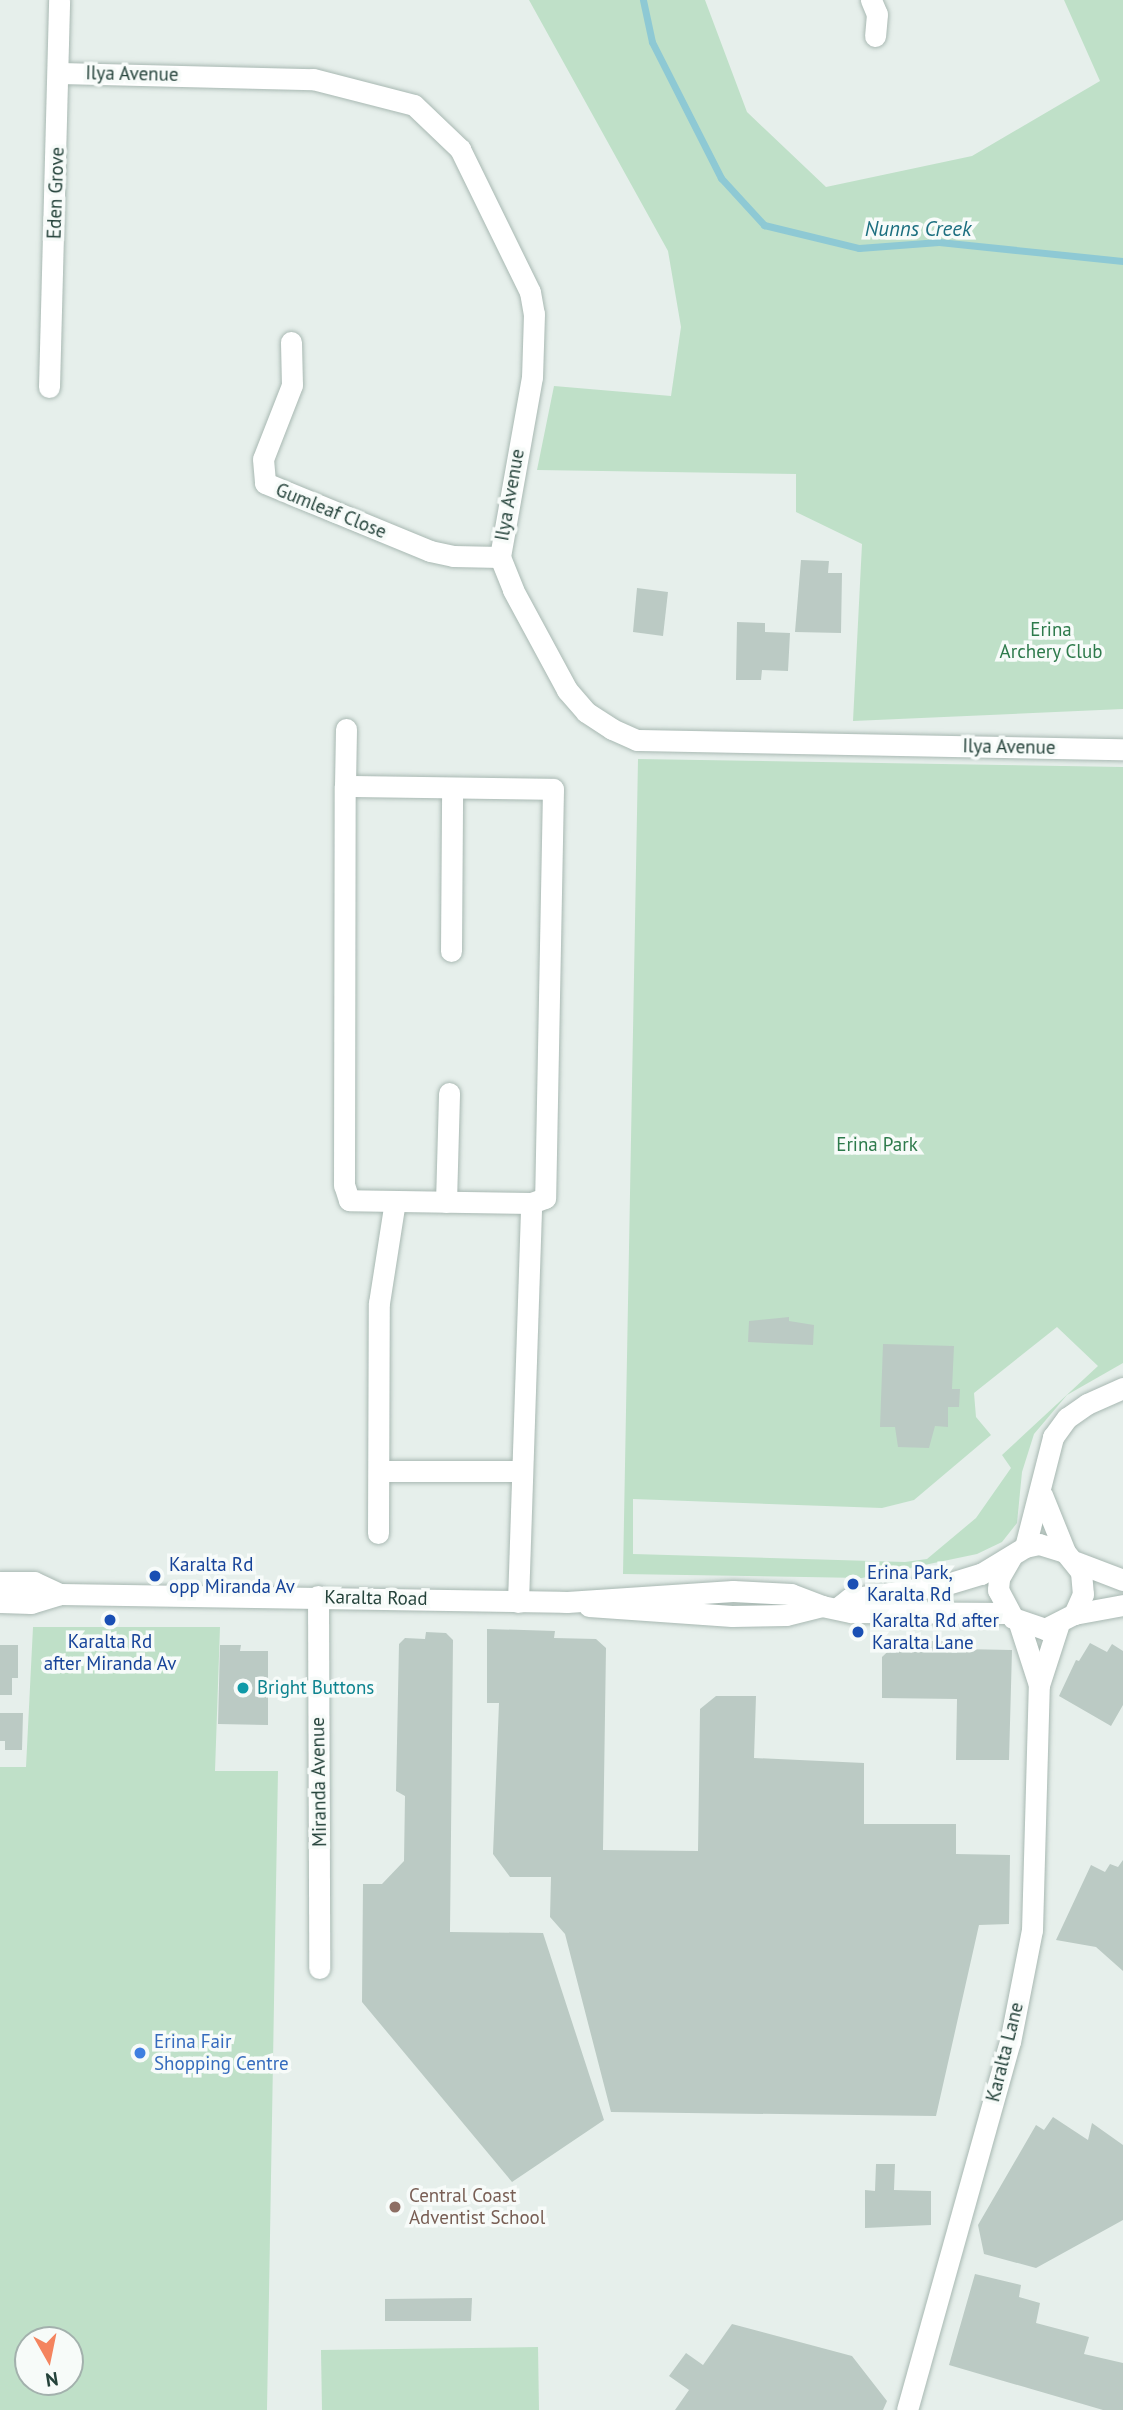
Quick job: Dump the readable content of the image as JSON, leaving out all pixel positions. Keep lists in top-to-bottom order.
{
  "streets": {
    "street": [
      "Ilya Avenue",
      "Eden Grove",
      "Gumleaf Close",
      "Karalta Road",
      "Miranda Avenue",
      "Karalta Lane"
    ]
  },
  "crossings": [
    ["Ilya Avenue", "Eden Grove"],
    ["Ilya Avenue", "Gumleaf Close"],
    ["Karalta Road", "Miranda Avenue"],
    ["Karalta Road", "Karalta Lane"]
  ],
  "water": ["Nunns Creek"],
  "parks": ["Erina Archery Club", "Erina Park"],
  "places": [
    "Karalta Rd opp Miranda Av",
    "Erina Park, Karalta Rd",
    "Karalta Rd after Miranda Av",
    "Karalta Rd after Karalta Lane",
    "Bright Buttons",
    "Erina Fair Shopping Centre",
    "Central Coast Adventist School"
  ],
  "north": "bottom"
}
